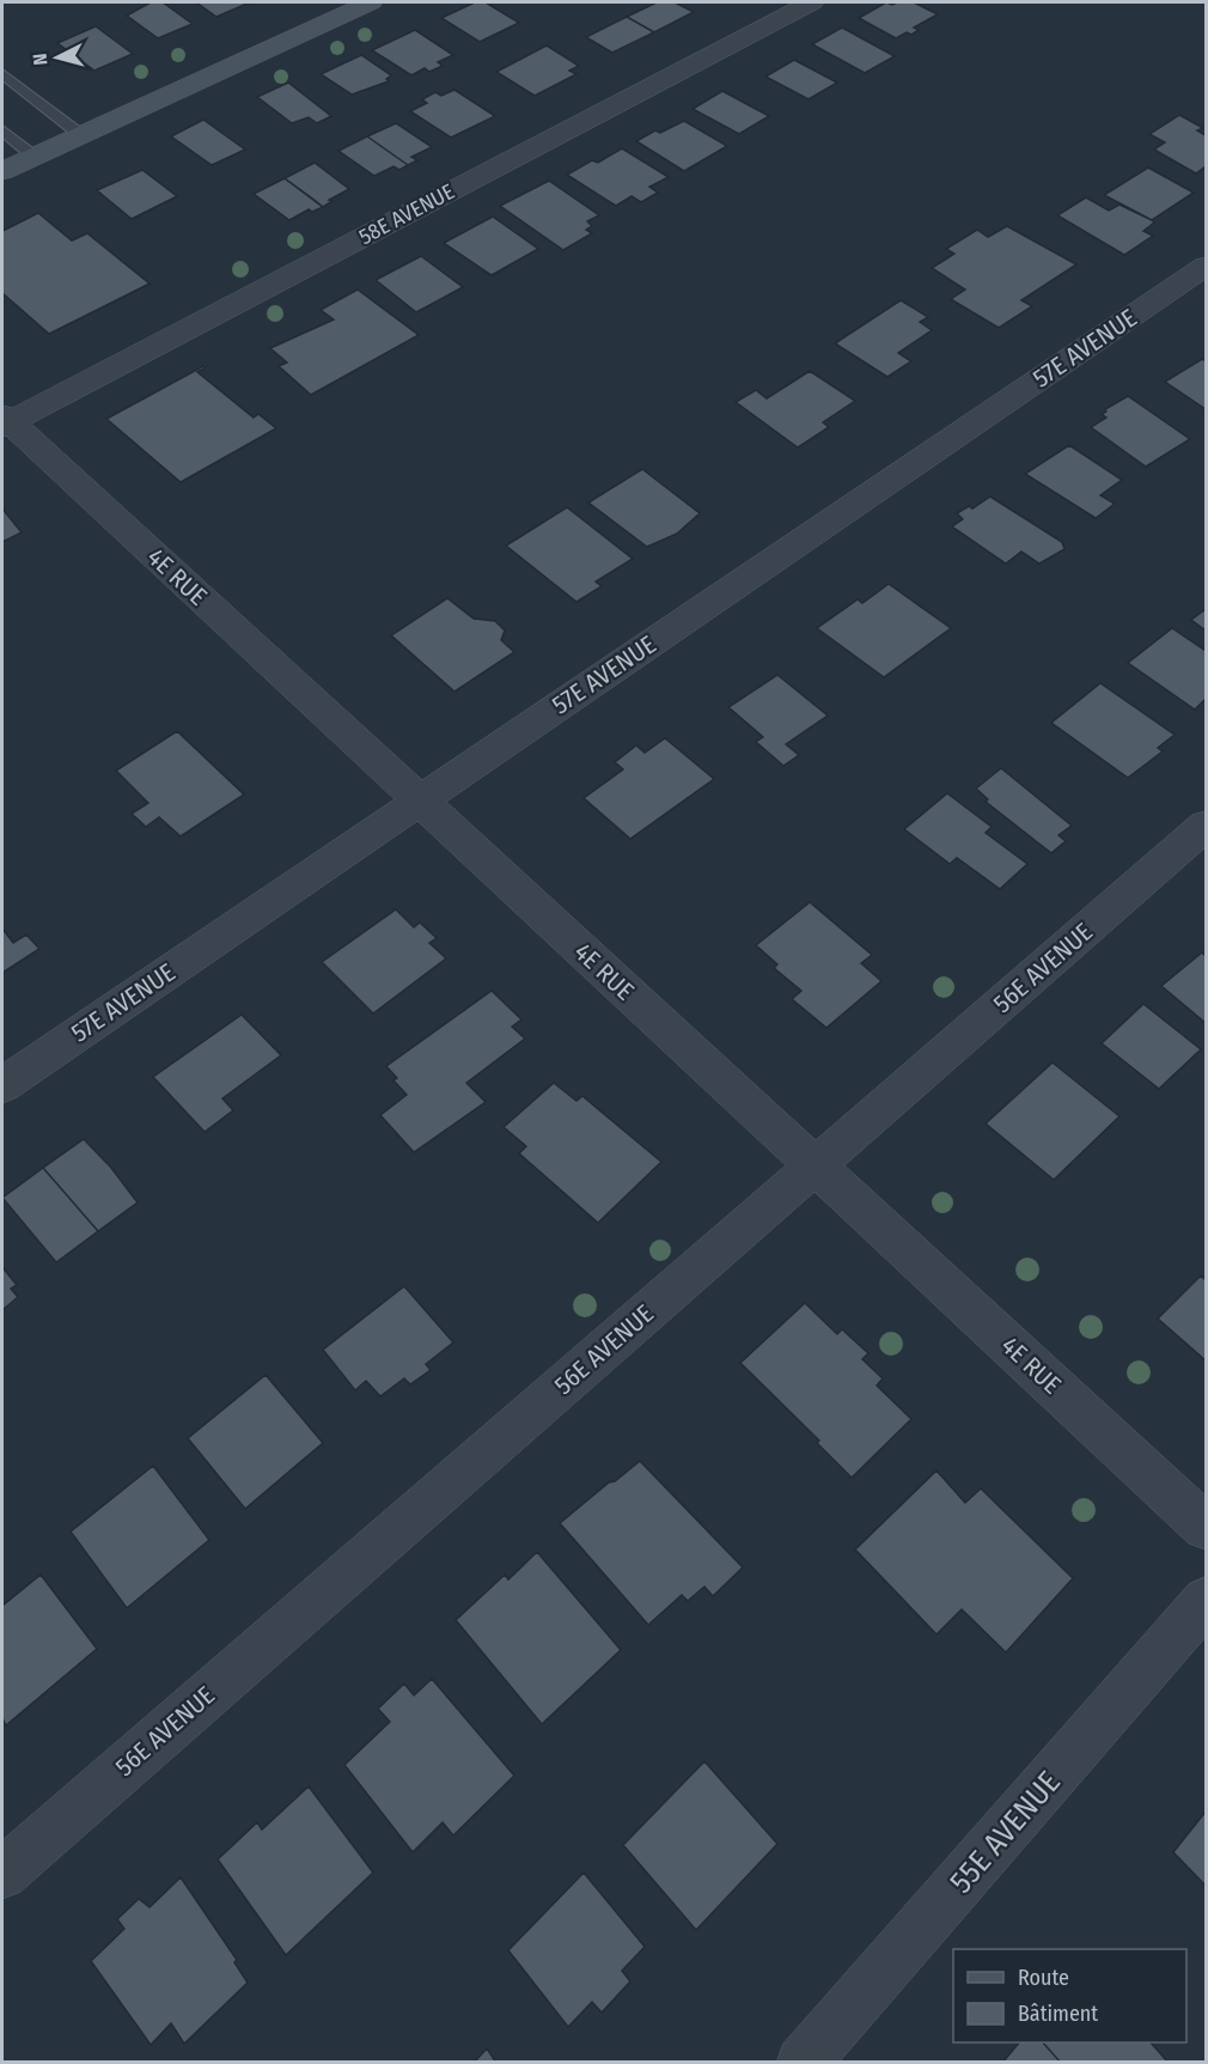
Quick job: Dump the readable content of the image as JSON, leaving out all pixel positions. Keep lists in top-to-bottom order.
{
  "streets": {
    "street": [
      "58E AVENUE",
      "57E AVENUE",
      "4E RUE",
      "56E AVENUE",
      "55E AVENUE"
    ]
  },
  "crossings": [
    ["58E AVENUE", "4E RUE"],
    ["57E AVENUE", "4E RUE"],
    ["4E RUE", "56E AVENUE"]
  ],
  "legend": ["Route", "Bâtiment"],
  "north": "left"
}
